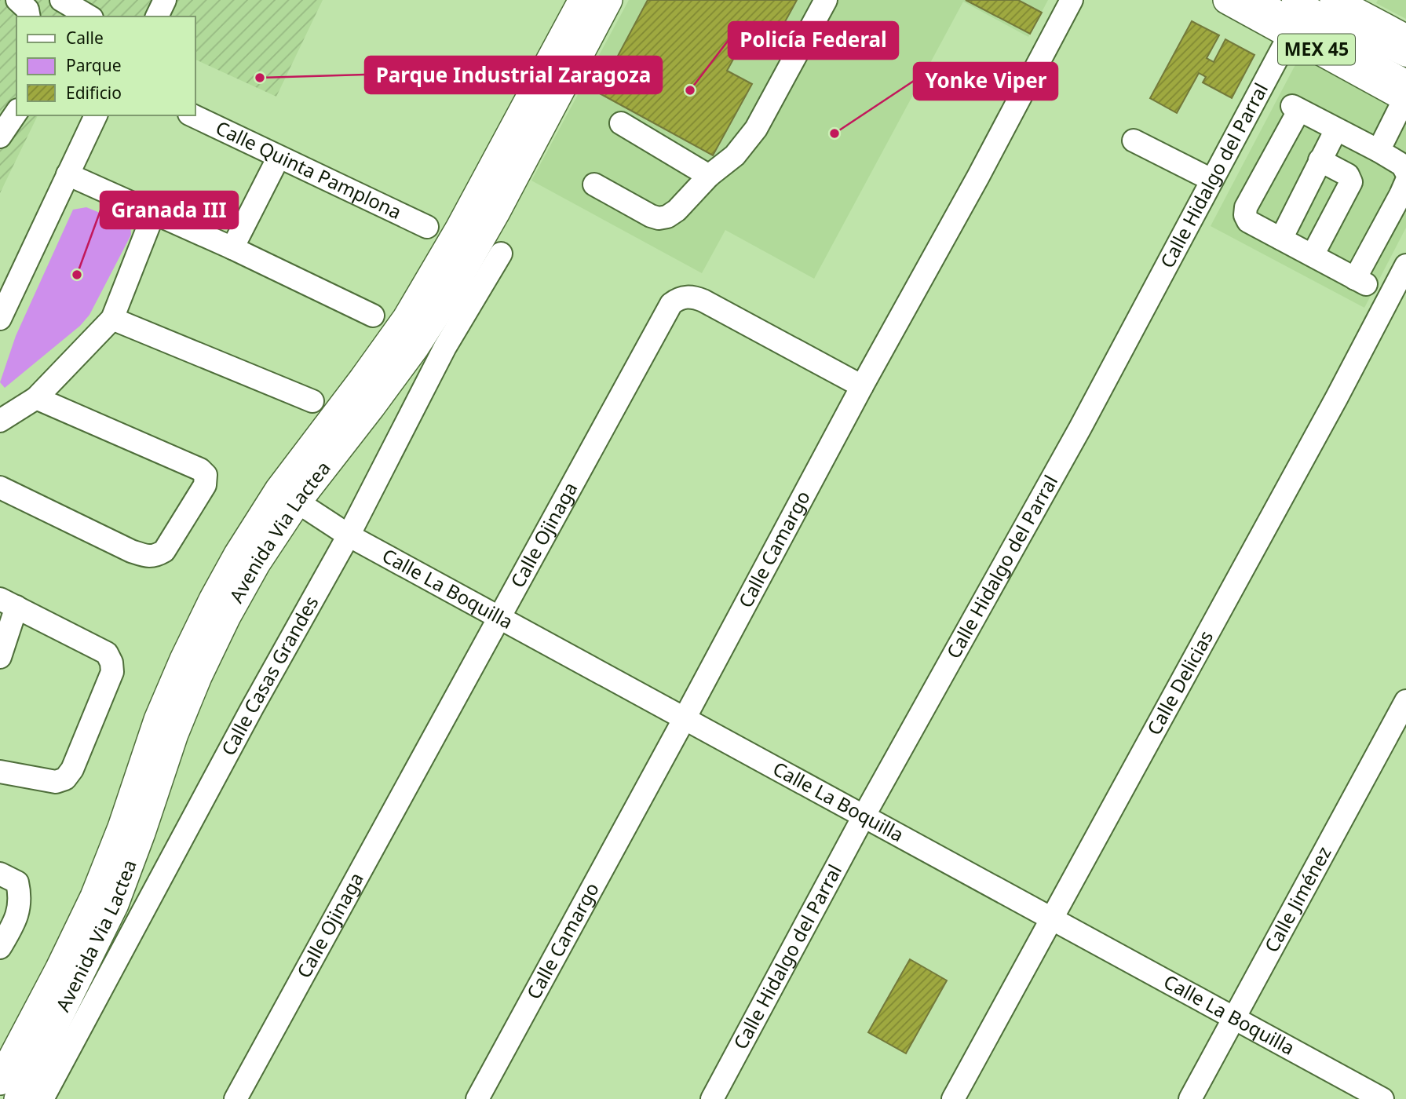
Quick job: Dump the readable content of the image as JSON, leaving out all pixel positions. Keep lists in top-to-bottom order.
{
  "streets": {
    "main road": ["MEX 45", "Avenida Via Lactea"],
    "street": [
      "Calle Quinta Pamplona",
      "Calle Hidalgo del Parral",
      "Calle Ojinaga",
      "Calle Camargo",
      "Calle La Boquilla",
      "Calle Casas Grandes",
      "Calle Delicias",
      "Calle Jiménez"
    ]
  },
  "crossings": [
    ["MEX 45", "Calle Hidalgo del Parral"],
    ["Calle Hidalgo del Parral", "Calle La Boquilla"],
    ["Avenida Via Lactea", "Calle La Boquilla"],
    ["Calle Ojinaga", "Calle Camargo"],
    ["Calle Ojinaga", "Calle La Boquilla"],
    ["Calle Camargo", "Calle La Boquilla"],
    ["Calle La Boquilla", "Calle Casas Grandes"],
    ["Calle La Boquilla", "Calle Delicias"],
    ["Calle La Boquilla", "Calle Jiménez"]
  ],
  "places": [
    "Parque Industrial Zaragoza",
    "Policía Federal",
    "Yonke Viper",
    "Granada III"
  ],
  "legend": ["Calle", "Parque", "Edificio"]
}
